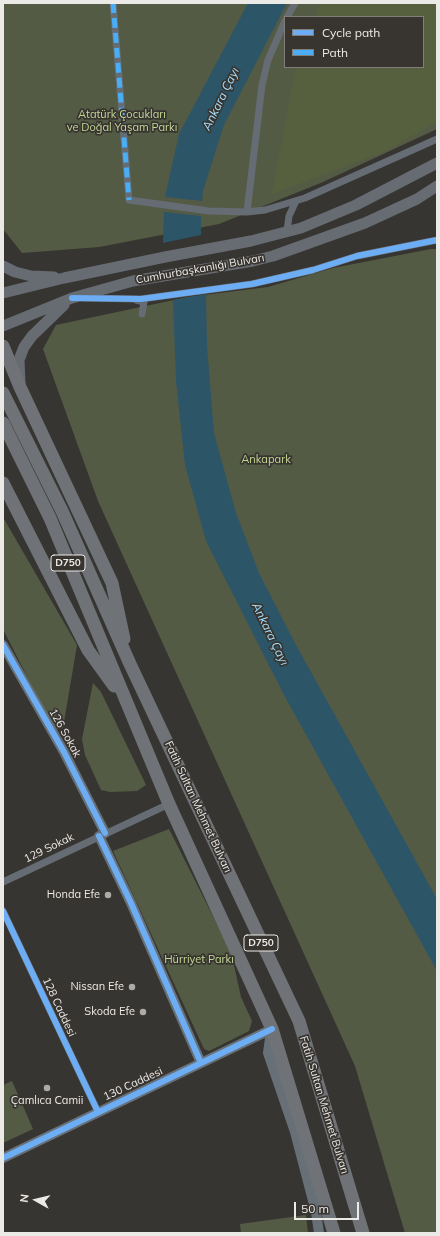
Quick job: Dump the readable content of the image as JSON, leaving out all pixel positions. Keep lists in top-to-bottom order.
{
  "streets": {
    "highway": ["D750", "Fatih Sultan Mehmet Bulvarı"],
    "main road": ["Cumhurbaşkanlığı Bulvarı"],
    "street": [
      "126 Sokak",
      "129 Sokak",
      "128 Caddesi",
      "130 Caddesi"
    ]
  },
  "crossings": [
    ["126 Sokak", "129 Sokak"],
    ["126 Sokak", "130 Caddesi"],
    ["Fatih Sultan Mehmet Bulvarı", "129 Sokak"],
    ["Fatih Sultan Mehmet Bulvarı", "130 Caddesi"],
    ["128 Caddesi", "130 Caddesi"]
  ],
  "water": ["Ankara Çayı"],
  "parks": ["Atatürk Çocukları ve Doğal Yaşam Parkı", "Ankapark", "Hürriyet Parkı"],
  "places": [
    "Honda Efe",
    "Nissan Efe",
    "Skoda Efe",
    "Çamlıca Camii"
  ],
  "legend": ["Cycle path", "Path"],
  "scale_bar": "50 m",
  "north": "left"
}
